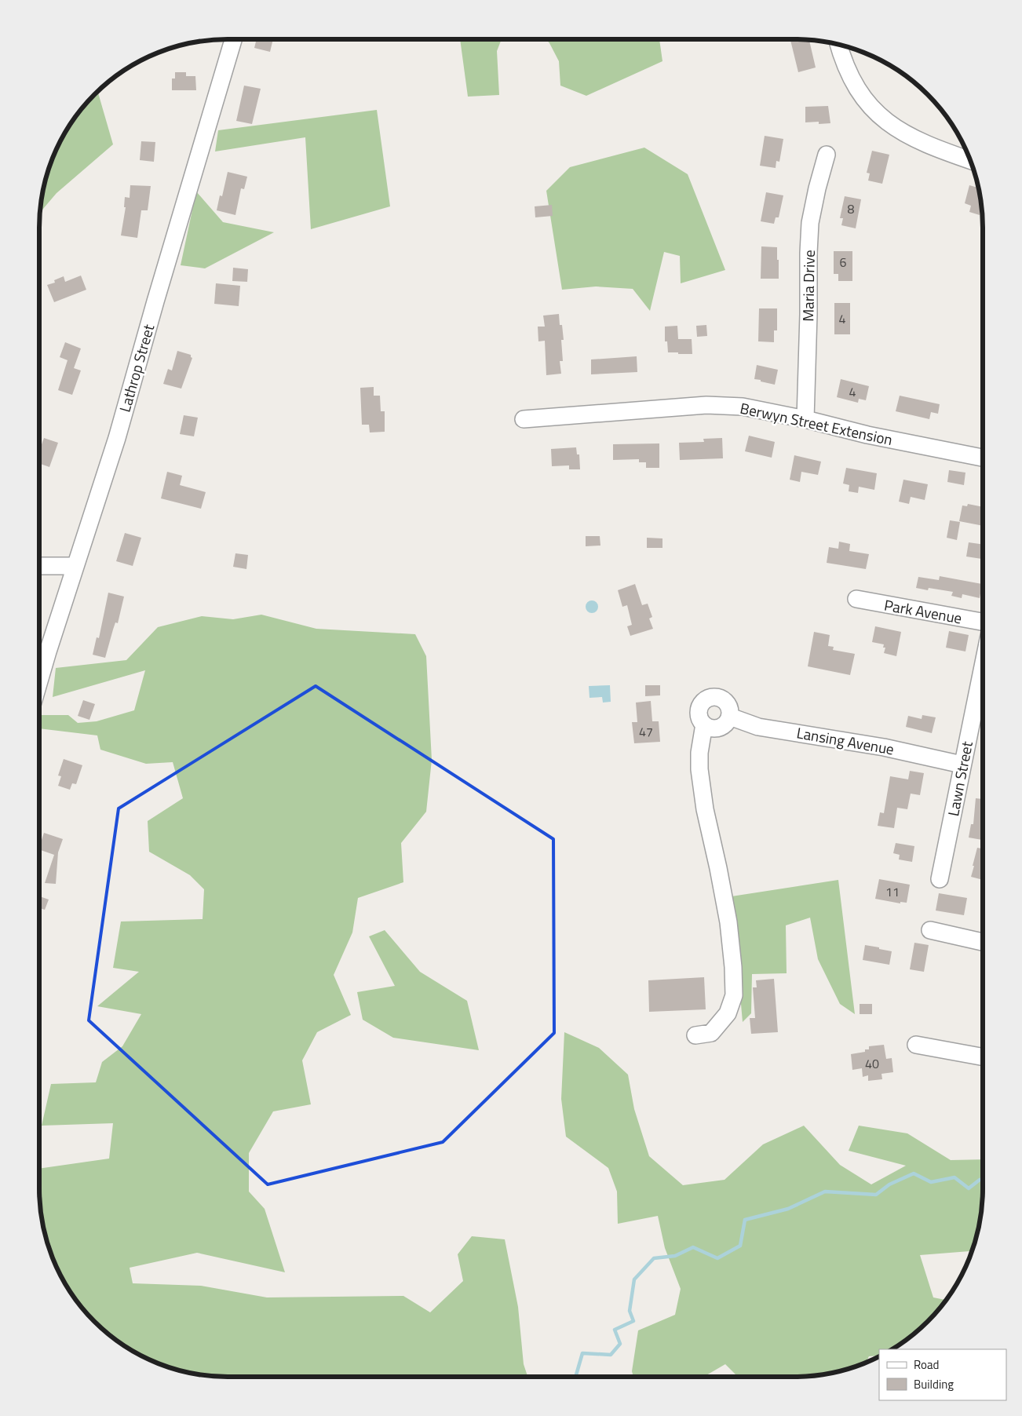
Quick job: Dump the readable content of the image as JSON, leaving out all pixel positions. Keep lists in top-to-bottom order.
{
  "streets": {
    "street": [
      "Maria Drive",
      "Lathrop Street",
      "Berwyn Street Extension",
      "Park Avenue",
      "Lansing Avenue",
      "Lawn Street"
    ]
  },
  "crossings": [
    ["Maria Drive", "Berwyn Street Extension"],
    ["Lansing Avenue", "Lawn Street"]
  ],
  "house_numbers": [
    "8",
    "6",
    "4",
    "4",
    "47",
    "11",
    "40"
  ],
  "legend": ["Road", "Building"]
}
